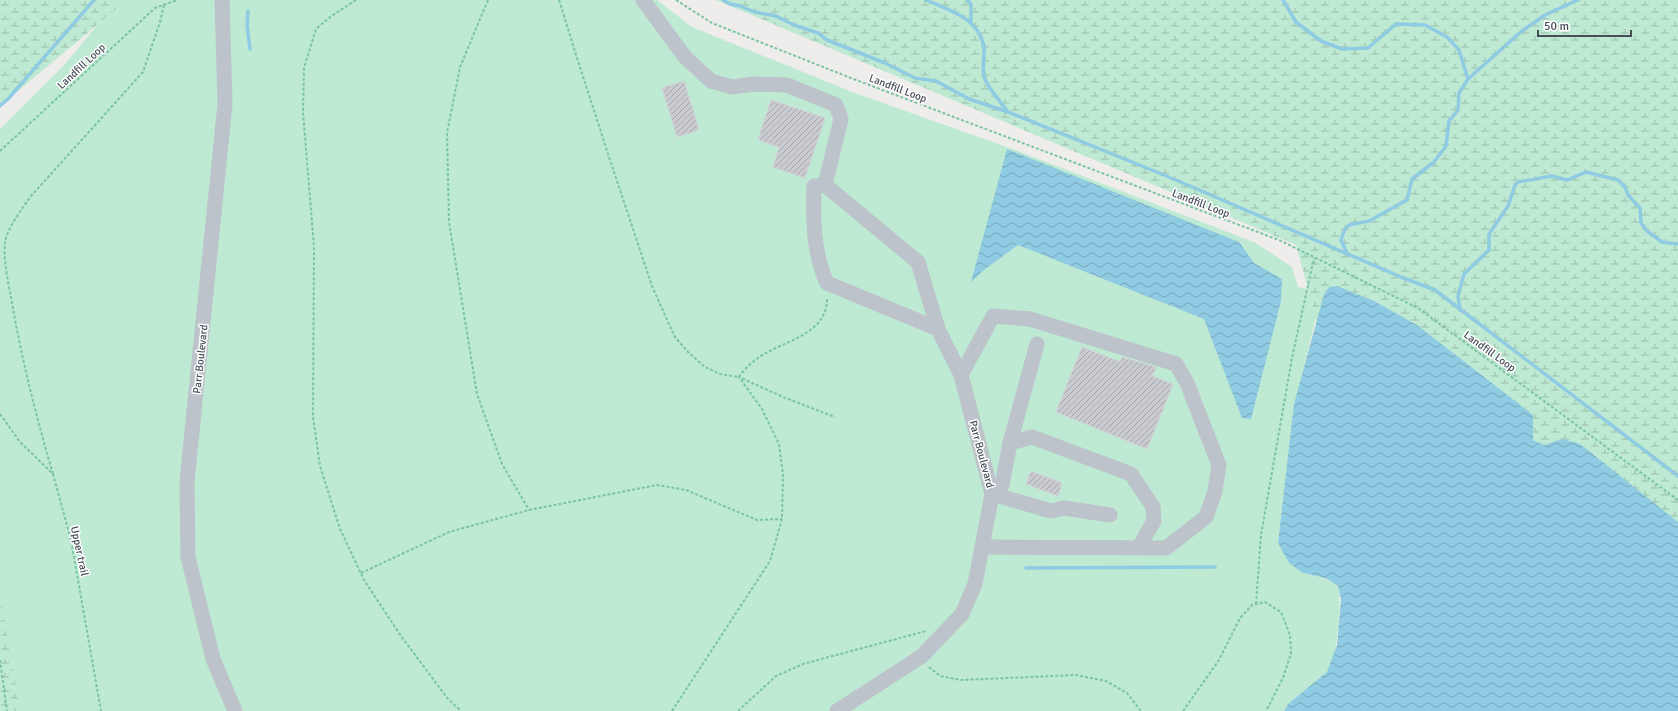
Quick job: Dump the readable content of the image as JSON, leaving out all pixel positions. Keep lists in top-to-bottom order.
{
  "streets": {
    "lane": ["Parr Boulevard"],
    "path": ["Landfill Loop", "Upper trail"]
  },
  "crossings": [
    ["Landfill Loop", "Upper trail"]
  ],
  "scale_bar": "50 m"
}
